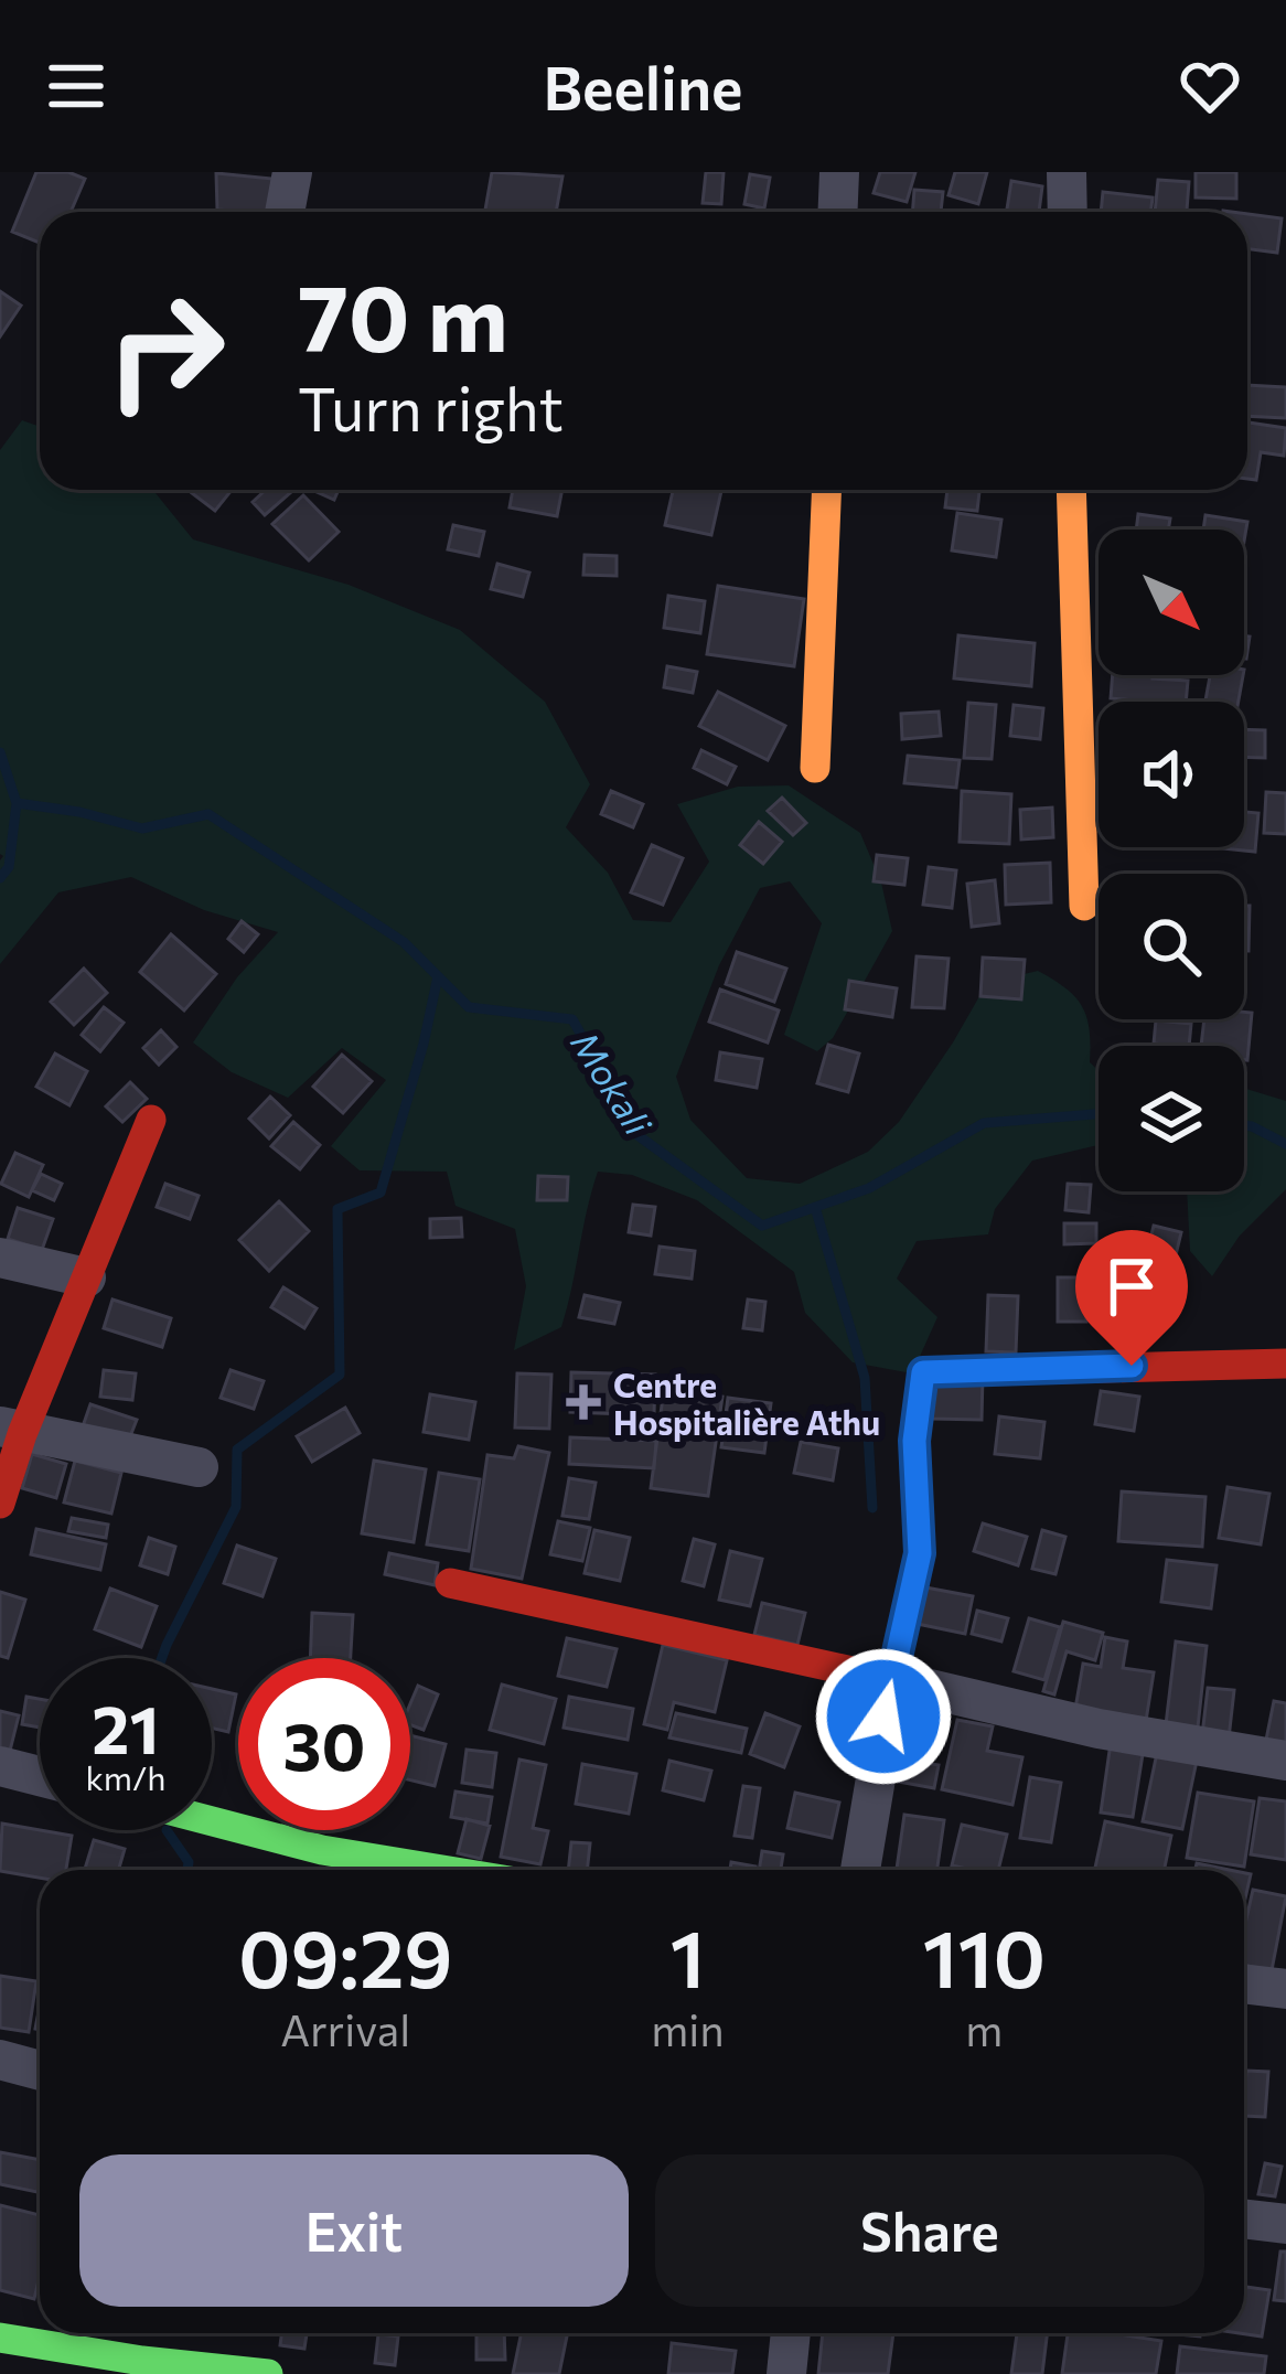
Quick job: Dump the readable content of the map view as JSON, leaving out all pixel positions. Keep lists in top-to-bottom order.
{
  "water": ["Mokali"],
  "places": {
    "health": ["Centre Hospitalière Athu"]
  },
  "north": "bottom right",
  "page": {
    "header": "Beeline",
    "turn": ["70 m", "Turn right"],
    "speed": "21 km/h",
    "limit": "30",
    "eta": [
      "09:29",
      "Arrival",
      "1",
      "min",
      "110",
      "m"
    ],
    "buttons": ["Exit", "Share"]
  }
}
